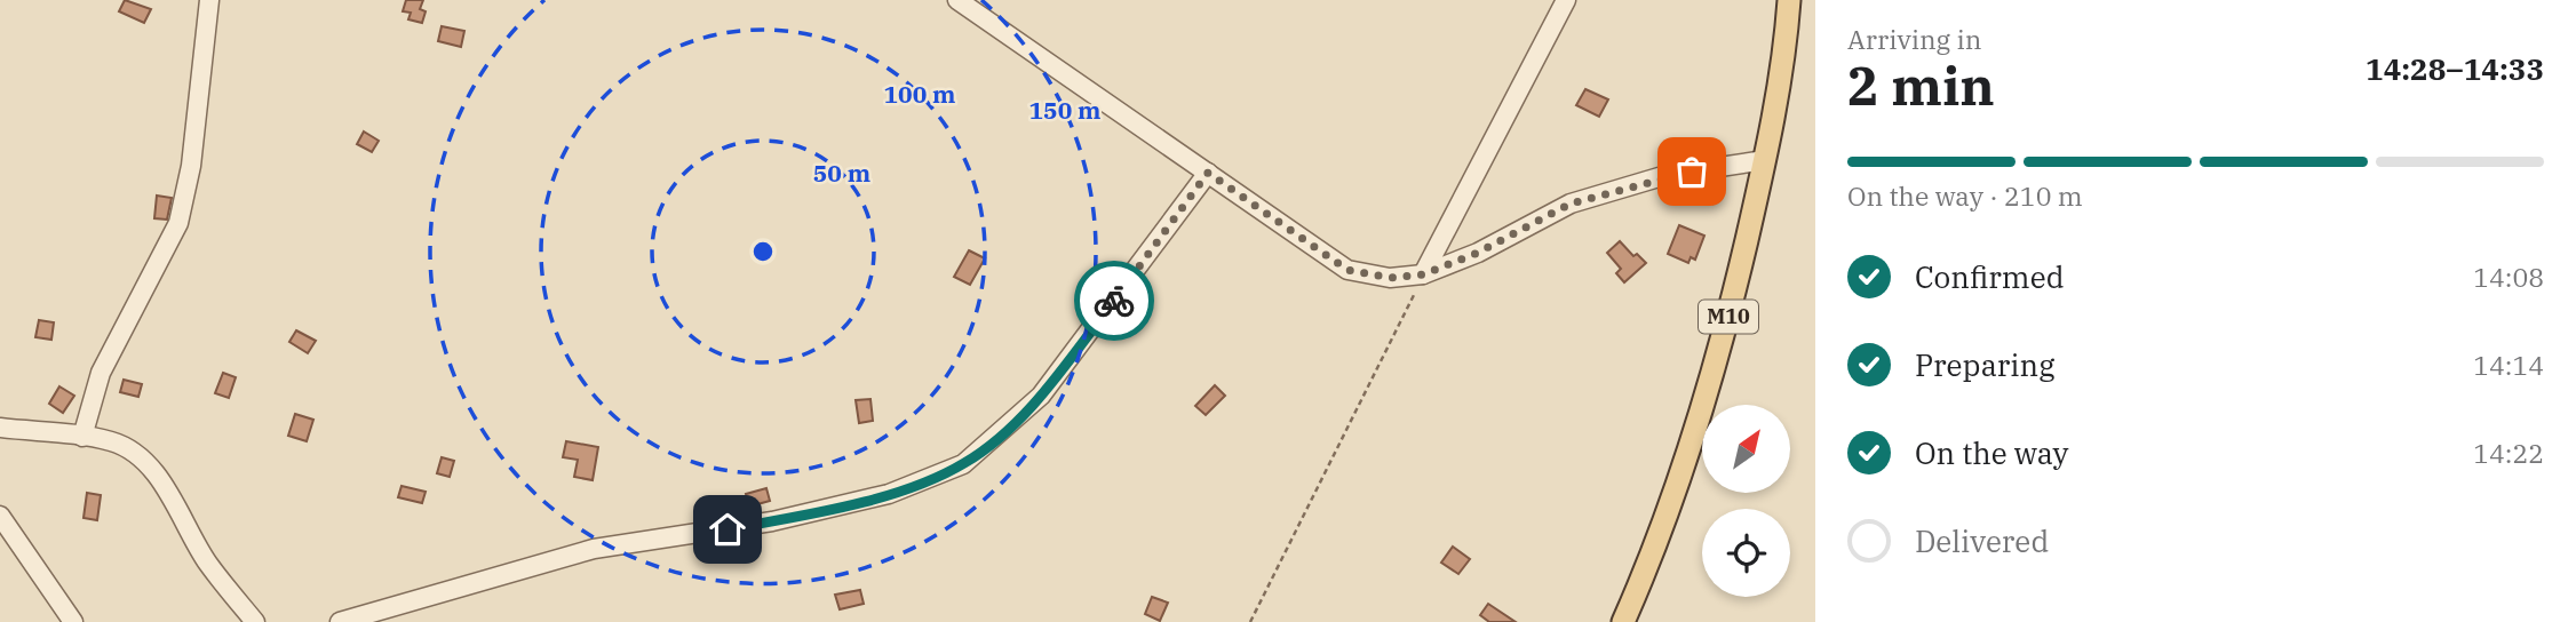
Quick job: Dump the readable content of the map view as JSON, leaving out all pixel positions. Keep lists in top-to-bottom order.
{
  "streets": {
    "main road": ["M10"]
  },
  "north": "top right",
  "page": {
    "heading": ["2 min", "Arriving in", "14:28–14:33"],
    "bar": "On the way · 210 m",
    "list": [
      ["Confirmed", "14:08"],
      ["Preparing", "14:14"],
      ["On the way", "14:22"],
      "Delivered"
    ]
  },
  "rings": ["100 m", "150 m", "50 m"]
}
